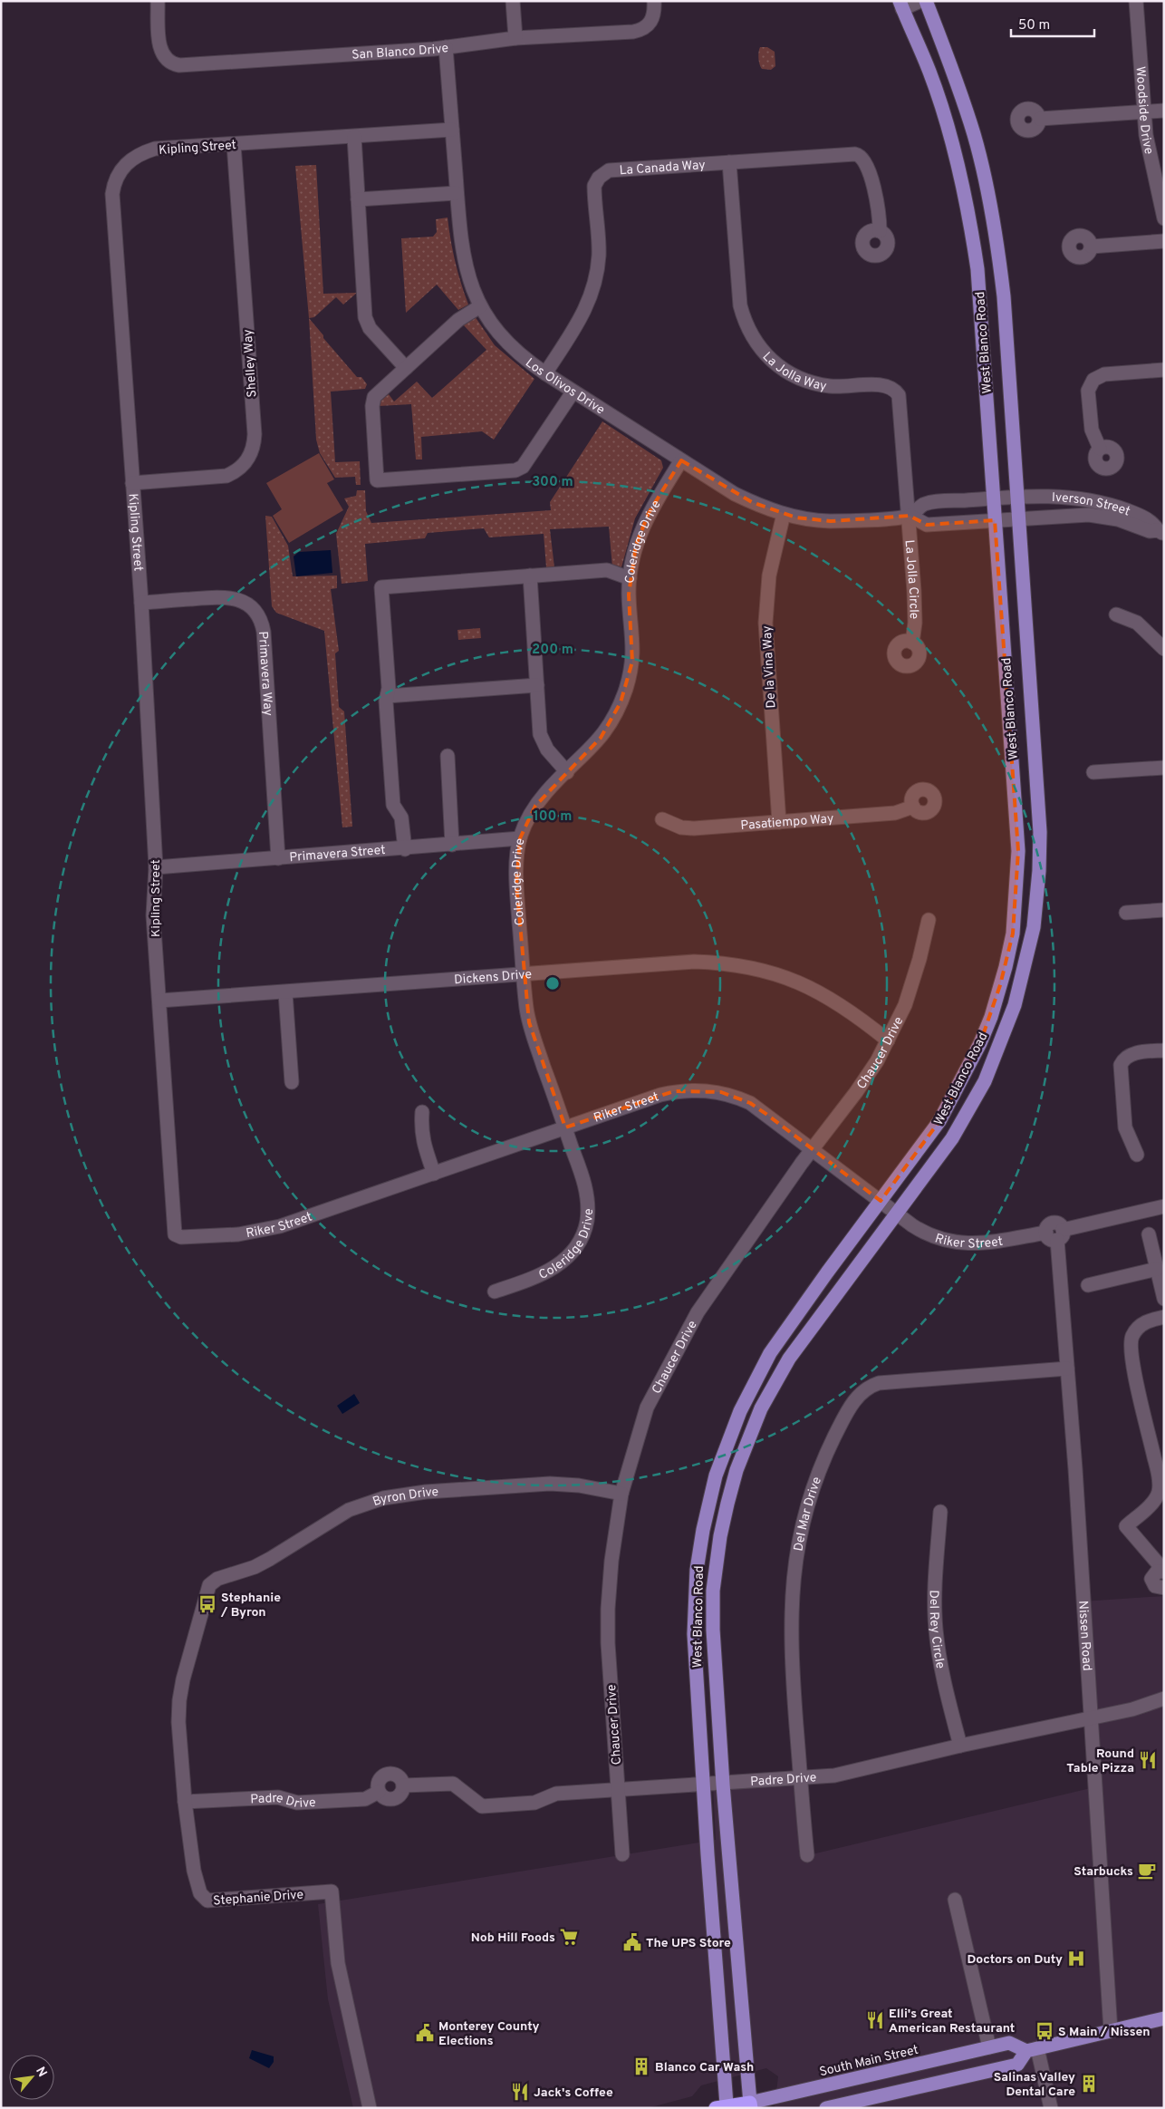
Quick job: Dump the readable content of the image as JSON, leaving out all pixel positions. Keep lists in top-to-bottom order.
{
  "streets": {
    "highway": ["South Main Street"],
    "main road": ["West Blanco Road"],
    "street": [
      "San Blanco Drive",
      "Woodside Drive",
      "Kipling Street",
      "La Canada Way",
      "Shelley Way",
      "La Jolla Way",
      "Los Olivos Drive",
      "Iverson Street",
      "Coleridge Drive",
      "La Jolla Circle",
      "De la Vina Way",
      "Primavera Way",
      "Pasatiempo Way",
      "Primavera Street",
      "Dickens Drive",
      "Chaucer Drive",
      "Riker Street",
      "Byron Drive",
      "Del Mar Drive",
      "Del Rey Circle",
      "Nissen Road",
      "Padre Drive",
      "Stephanie Drive"
    ]
  },
  "crossings": [
    ["San Blanco Drive", "Los Olivos Drive"],
    ["Kipling Street", "Shelley Way"],
    ["Kipling Street", "Los Olivos Drive"],
    ["Kipling Street", "Primavera Way"],
    ["Kipling Street", "Primavera Street"],
    ["Kipling Street", "Dickens Drive"],
    ["Kipling Street", "Riker Street"],
    ["La Canada Way", "La Jolla Way"],
    ["La Canada Way", "Los Olivos Drive"],
    ["West Blanco Road", "Los Olivos Drive"],
    ["West Blanco Road", "Iverson Street"],
    ["West Blanco Road", "Riker Street"],
    ["West Blanco Road", "Padre Drive"],
    ["West Blanco Road", "South Main Street"],
    ["La Jolla Way", "Los Olivos Drive"],
    ["La Jolla Way", "La Jolla Circle"],
    ["Los Olivos Drive", "Iverson Street"],
    ["Los Olivos Drive", "Coleridge Drive"],
    ["Los Olivos Drive", "La Jolla Circle"],
    ["Los Olivos Drive", "De la Vina Way"],
    ["Coleridge Drive", "Primavera Street"],
    ["Coleridge Drive", "Dickens Drive"],
    ["Coleridge Drive", "Riker Street"],
    ["De la Vina Way", "Pasatiempo Way"],
    ["Primavera Way", "Primavera Street"],
    ["Dickens Drive", "Chaucer Drive"],
    ["Chaucer Drive", "Riker Street"],
    ["Chaucer Drive", "Byron Drive"],
    ["Chaucer Drive", "Padre Drive"],
    ["Riker Street", "Nissen Road"],
    ["Byron Drive", "Stephanie Drive"],
    ["Del Mar Drive", "Nissen Road"],
    ["Del Mar Drive", "Padre Drive"],
    ["Del Rey Circle", "Padre Drive"],
    ["Nissen Road", "Padre Drive"],
    ["Padre Drive", "Stephanie Drive"]
  ],
  "places": {
    "bus stop": ["Stephanie / Byron", "S Main / Nissen"],
    "restaurant": ["Round Table Pizza", "Elli's Great American Restaurant", "Jack's Coffee"],
    "cafe": ["Starbucks"],
    "supermarket": ["Nob Hill Foods"],
    "public building": ["The UPS Store", "Monterey County Elections"],
    "hospital": ["Doctors on Duty"],
    "building": ["Blanco Car Wash", "Salinas Valley Dental Care"]
  },
  "scale_bar": "50 m",
  "north": "top right",
  "rings": ["300 m", "200 m", "100 m"]
}
